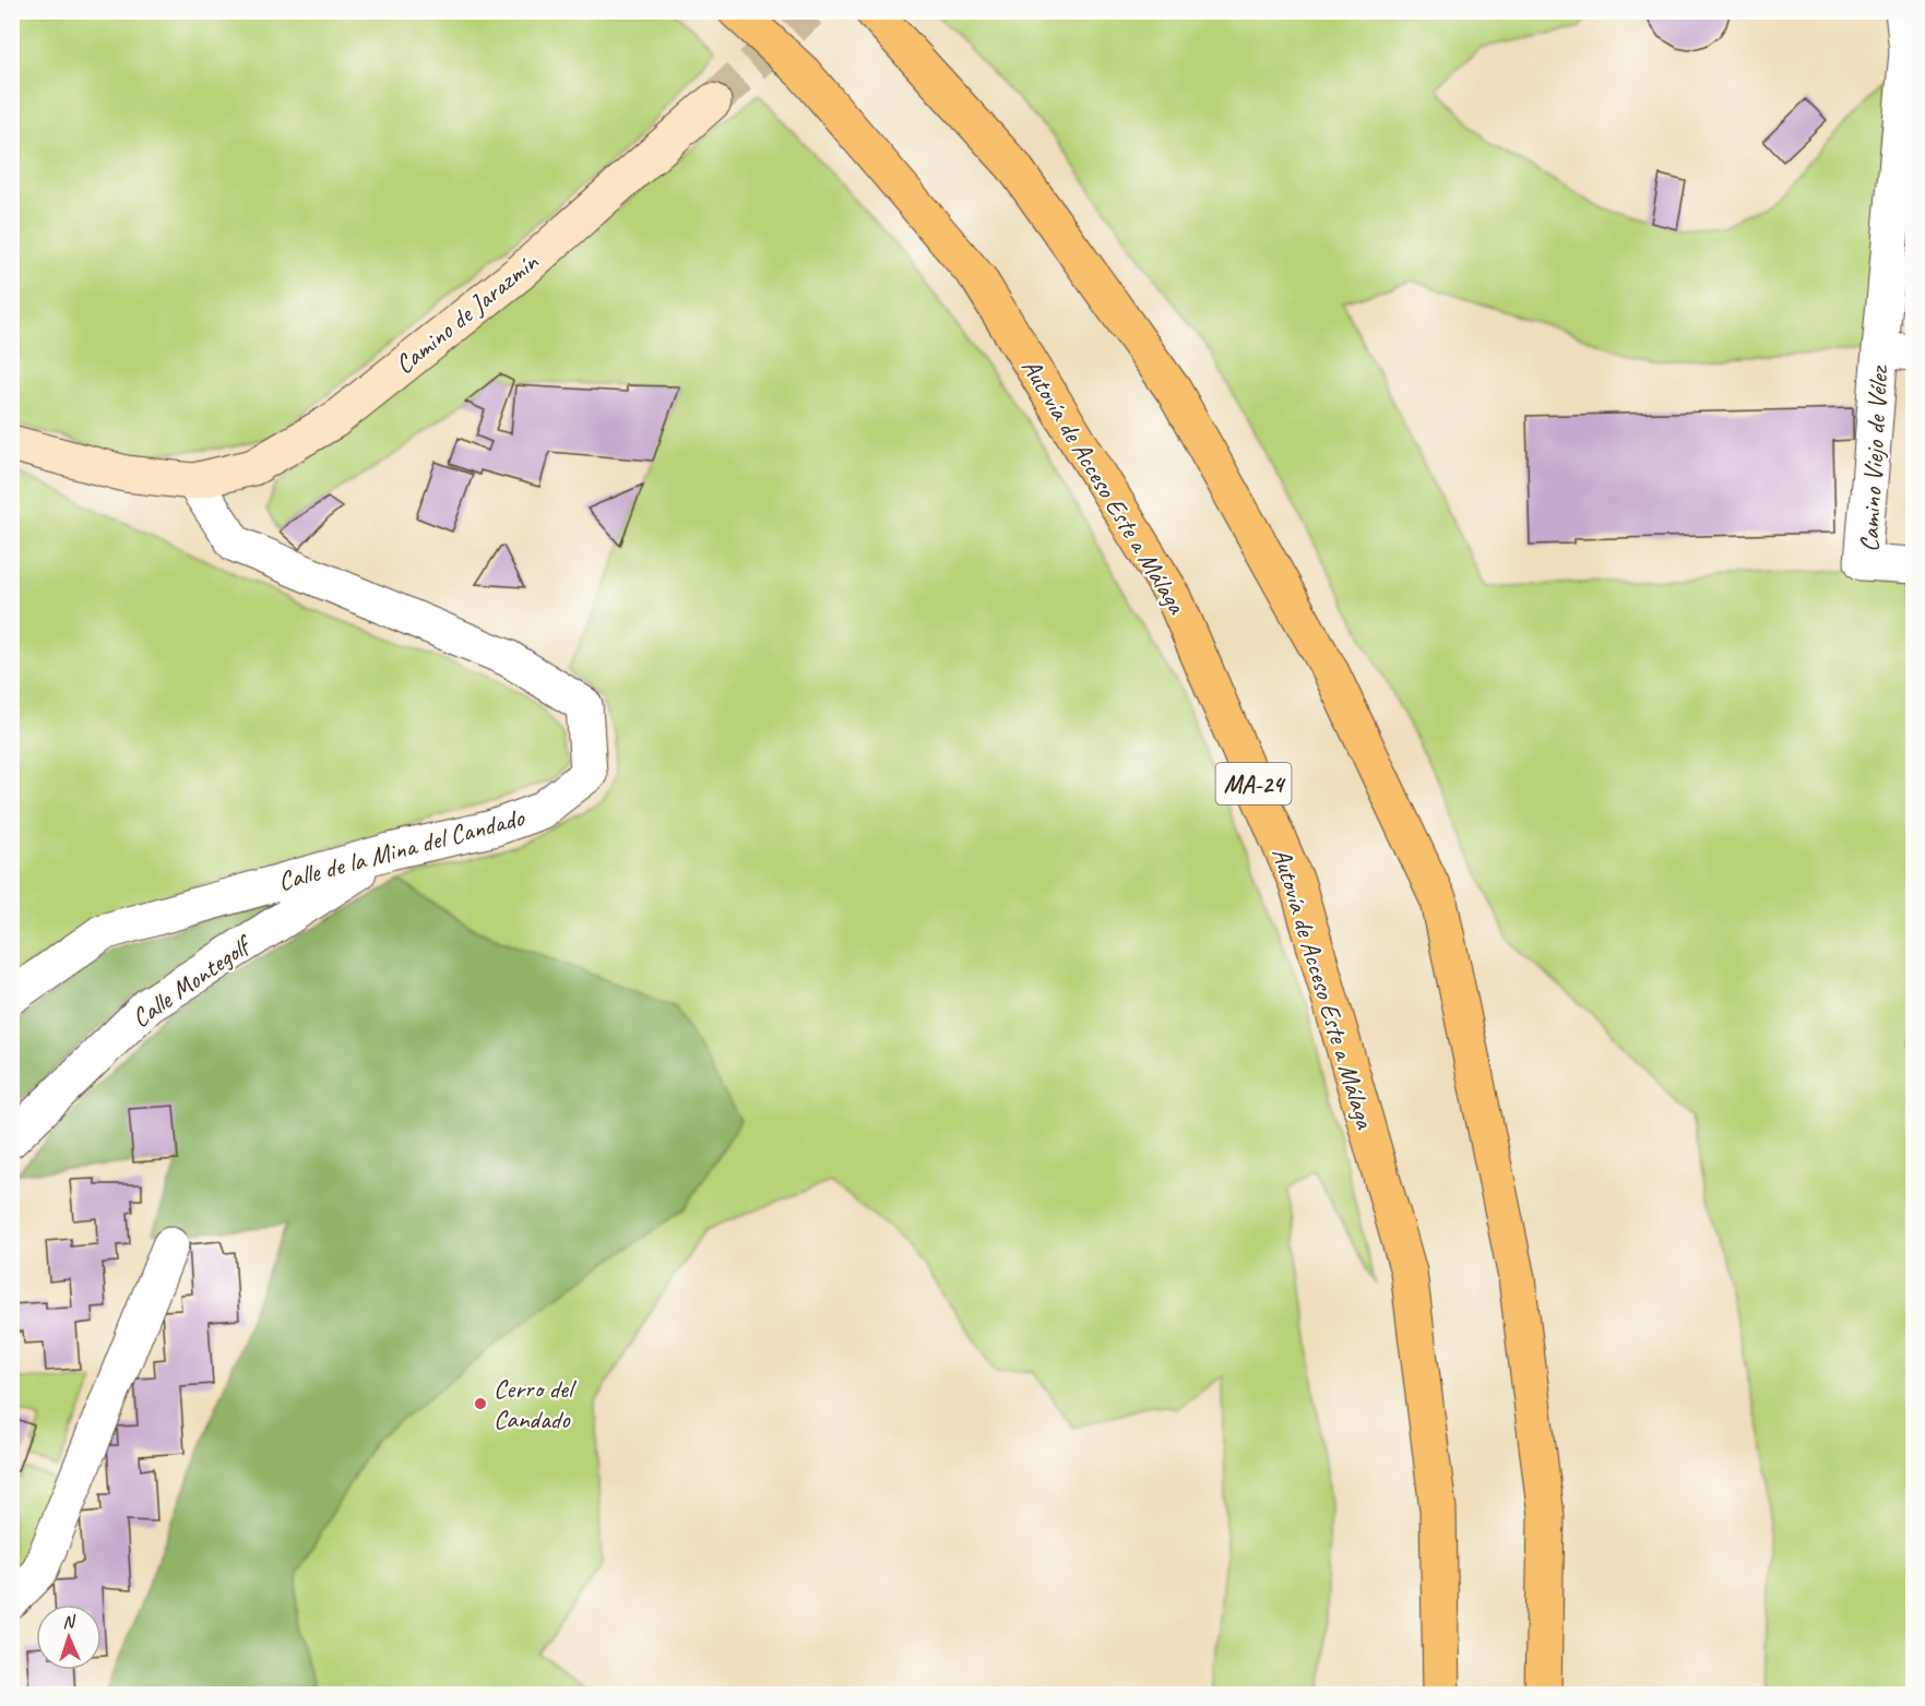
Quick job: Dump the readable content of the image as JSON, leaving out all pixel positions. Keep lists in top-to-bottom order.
{
  "streets": {
    "highway": ["Autovía de Acceso Este a Málaga", "MA-24"],
    "street": [
      "Camino de Jarazmín",
      "Camino Viejo de Vélez",
      "Calle de la Mina del Candado",
      "Calle Montegolf"
    ]
  },
  "crossings": [
    ["Camino de Jarazmín", "Calle de la Mina del Candado"],
    ["Calle de la Mina del Candado", "Calle Montegolf"]
  ],
  "places": ["Cerro del Candado"],
  "north": "top"
}
